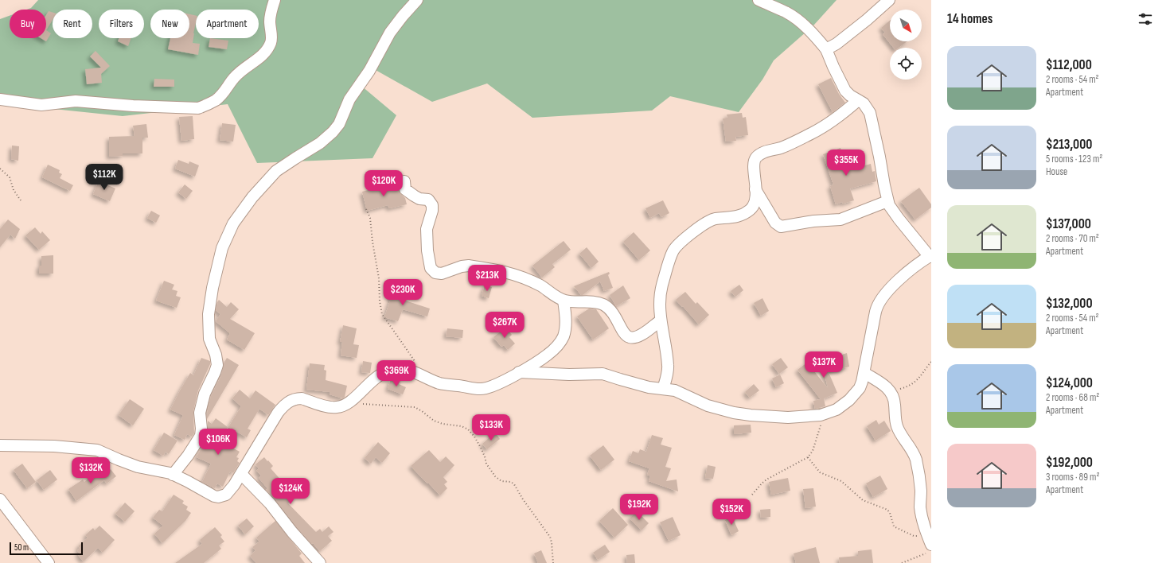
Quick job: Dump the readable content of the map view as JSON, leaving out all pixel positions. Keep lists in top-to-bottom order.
{
  "scale_bar": "50 m",
  "north": "bottom right",
  "page": {
    "heading": "14 homes",
    "chip": [
      "Buy",
      "Rent",
      "Filters",
      "New",
      "Apartment"
    ],
    "list": [
      {
        "name": "$112,000",
        "note": "2 rooms · 54 m² · Apartment"
      },
      {
        "name": "$213,000",
        "note": "5 rooms · 123 m² · House"
      },
      {
        "name": "$137,000",
        "note": "2 rooms · 70 m² · Apartment"
      },
      {
        "name": "$132,000",
        "note": "2 rooms · 54 m² · Apartment"
      },
      {
        "name": "$124,000",
        "note": "2 rooms · 68 m² · Apartment"
      },
      {
        "name": "$192,000",
        "note": "3 rooms · 89 m² · Apartment"
      }
    ],
    "price": [
      "$355K",
      "$112K",
      "$120K",
      "$213K",
      "$230K",
      "$267K",
      "$137K",
      "$369K",
      "$133K",
      "$106K",
      "$132K",
      "$124K",
      "$192K",
      "$152K"
    ],
    "scale": "50 m"
  }
}
